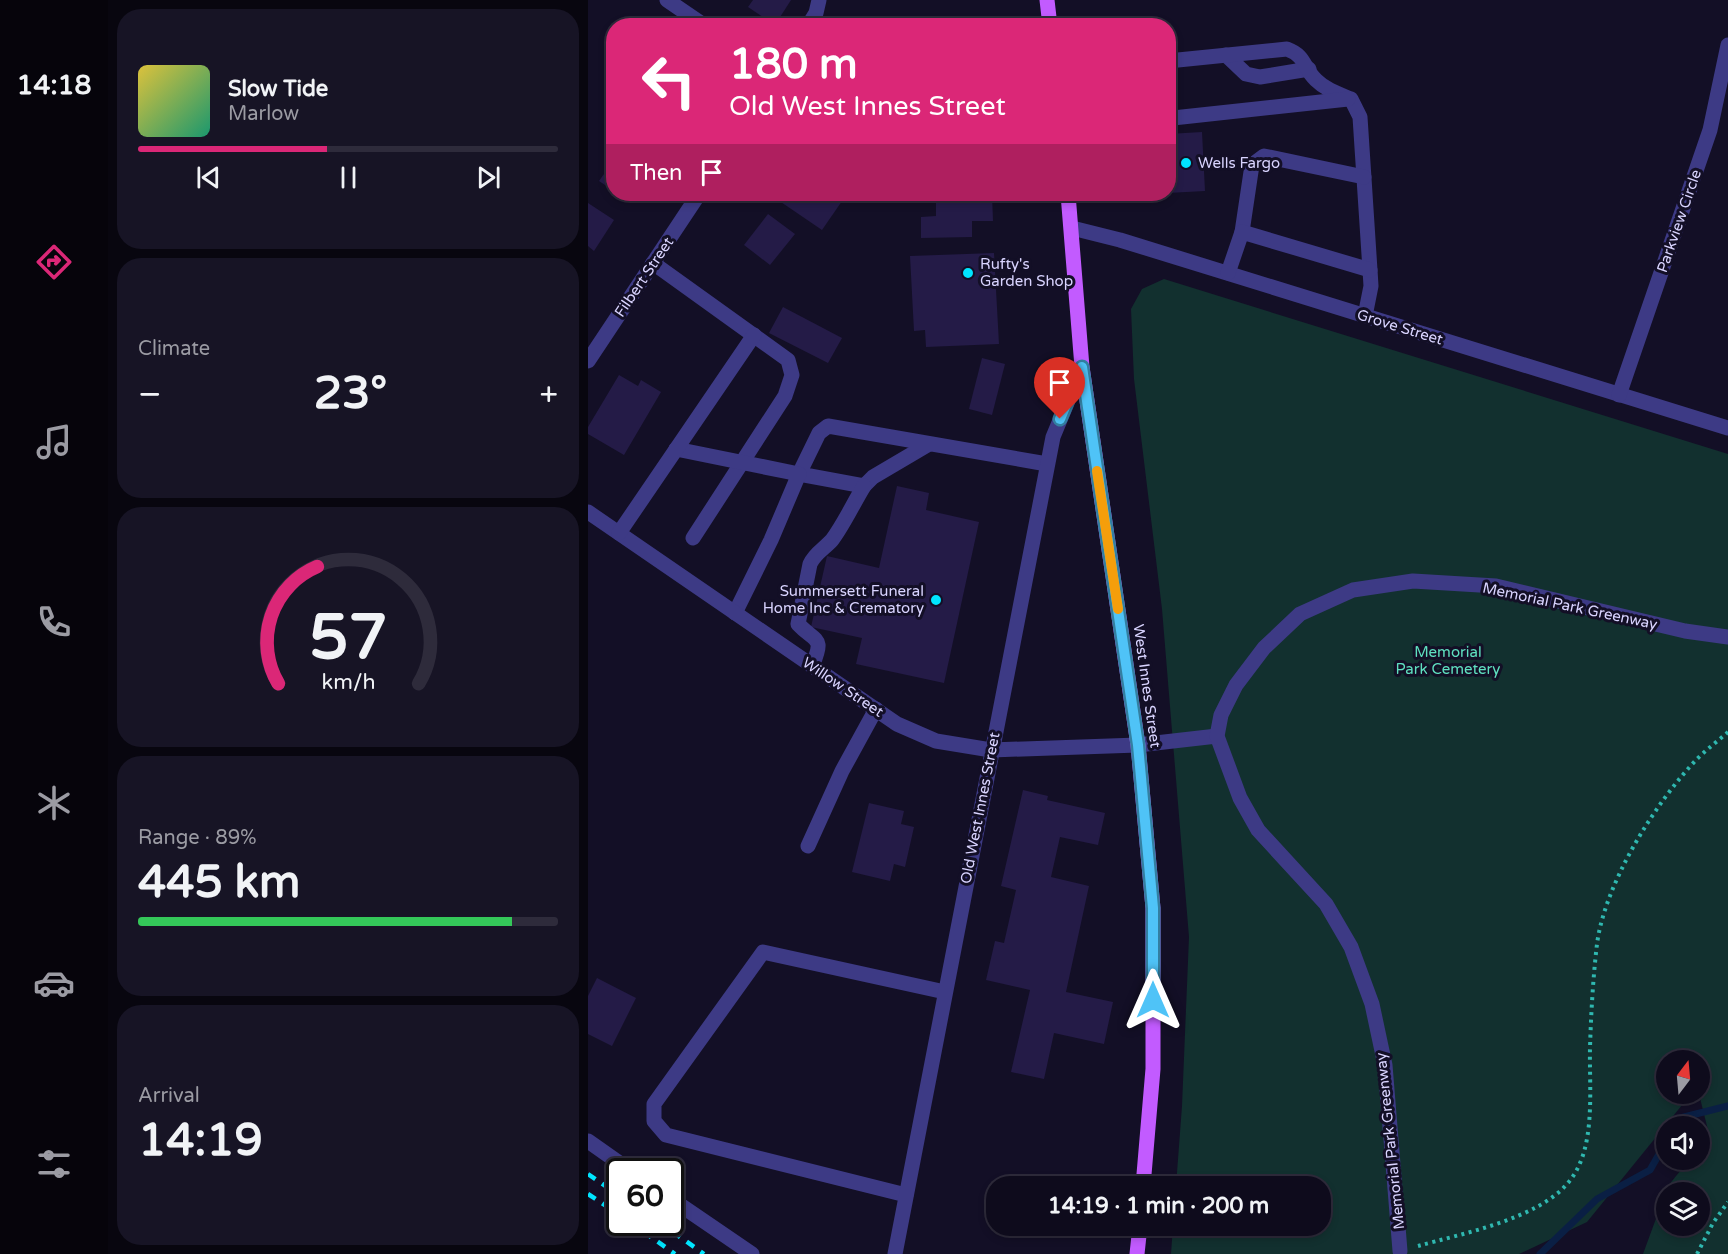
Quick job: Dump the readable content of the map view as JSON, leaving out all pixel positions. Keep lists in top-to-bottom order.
{
  "streets": {
    "main road": ["West Innes Street"],
    "street": [
      "Parkview Circle",
      "Filbert Street",
      "Grove Street",
      "Memorial Park Greenway",
      "Willow Street",
      "Old West Innes Street"
    ]
  },
  "crossings": [
    ["Parkview Circle", "Grove Street"],
    ["Grove Street", "West Innes Street"],
    ["Memorial Park Greenway", "Willow Street"],
    ["West Innes Street", "Willow Street"],
    ["West Innes Street", "Old West Innes Street"],
    ["Willow Street", "Old West Innes Street"]
  ],
  "parks": ["Memorial Park Cemetery"],
  "places": ["Wells Fargo", "Rufty's Garden Shop", "Summersett Funeral Home Inc & Crematory"],
  "north": "top",
  "page": {
    "tabs": "14:18",
    "turn": ["180 m", "Old West Innes Street"],
    "song": ["Slow Tide", "Marlow"],
    "then": "Then",
    "tile": [
      "Climate",
      ["Range · 89%", "445 km"],
      ["Arrival", "14:19"]
    ],
    "heat": ["−", "23°", "+"],
    "limit": "60",
    "trip": "14:19 · 1 min · 200 m",
    "gauge": ["57", "km/h"]
  }
}
